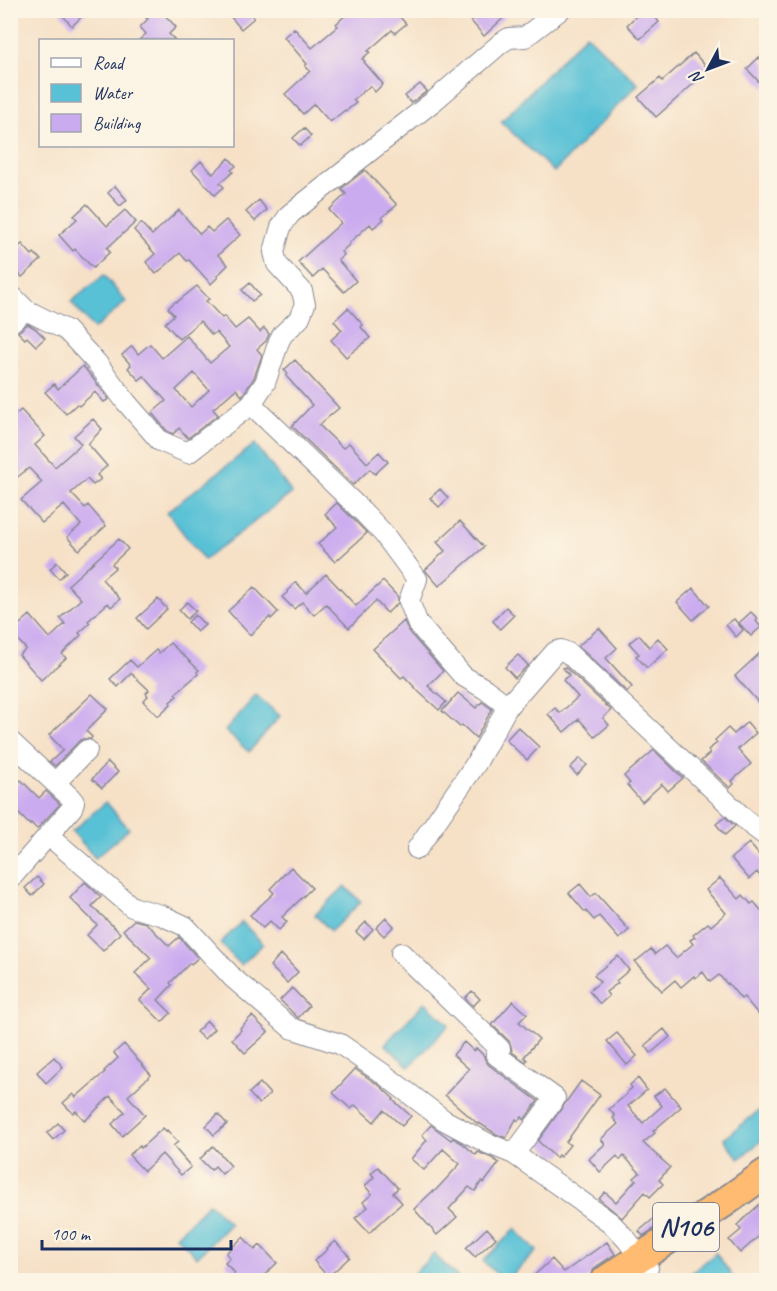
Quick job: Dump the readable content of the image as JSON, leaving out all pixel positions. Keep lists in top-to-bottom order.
{
  "streets": {
    "highway": ["N106"]
  },
  "legend": ["Road", "Water", "Building"],
  "scale_bar": "100 m",
  "north": "bottom left"
}
